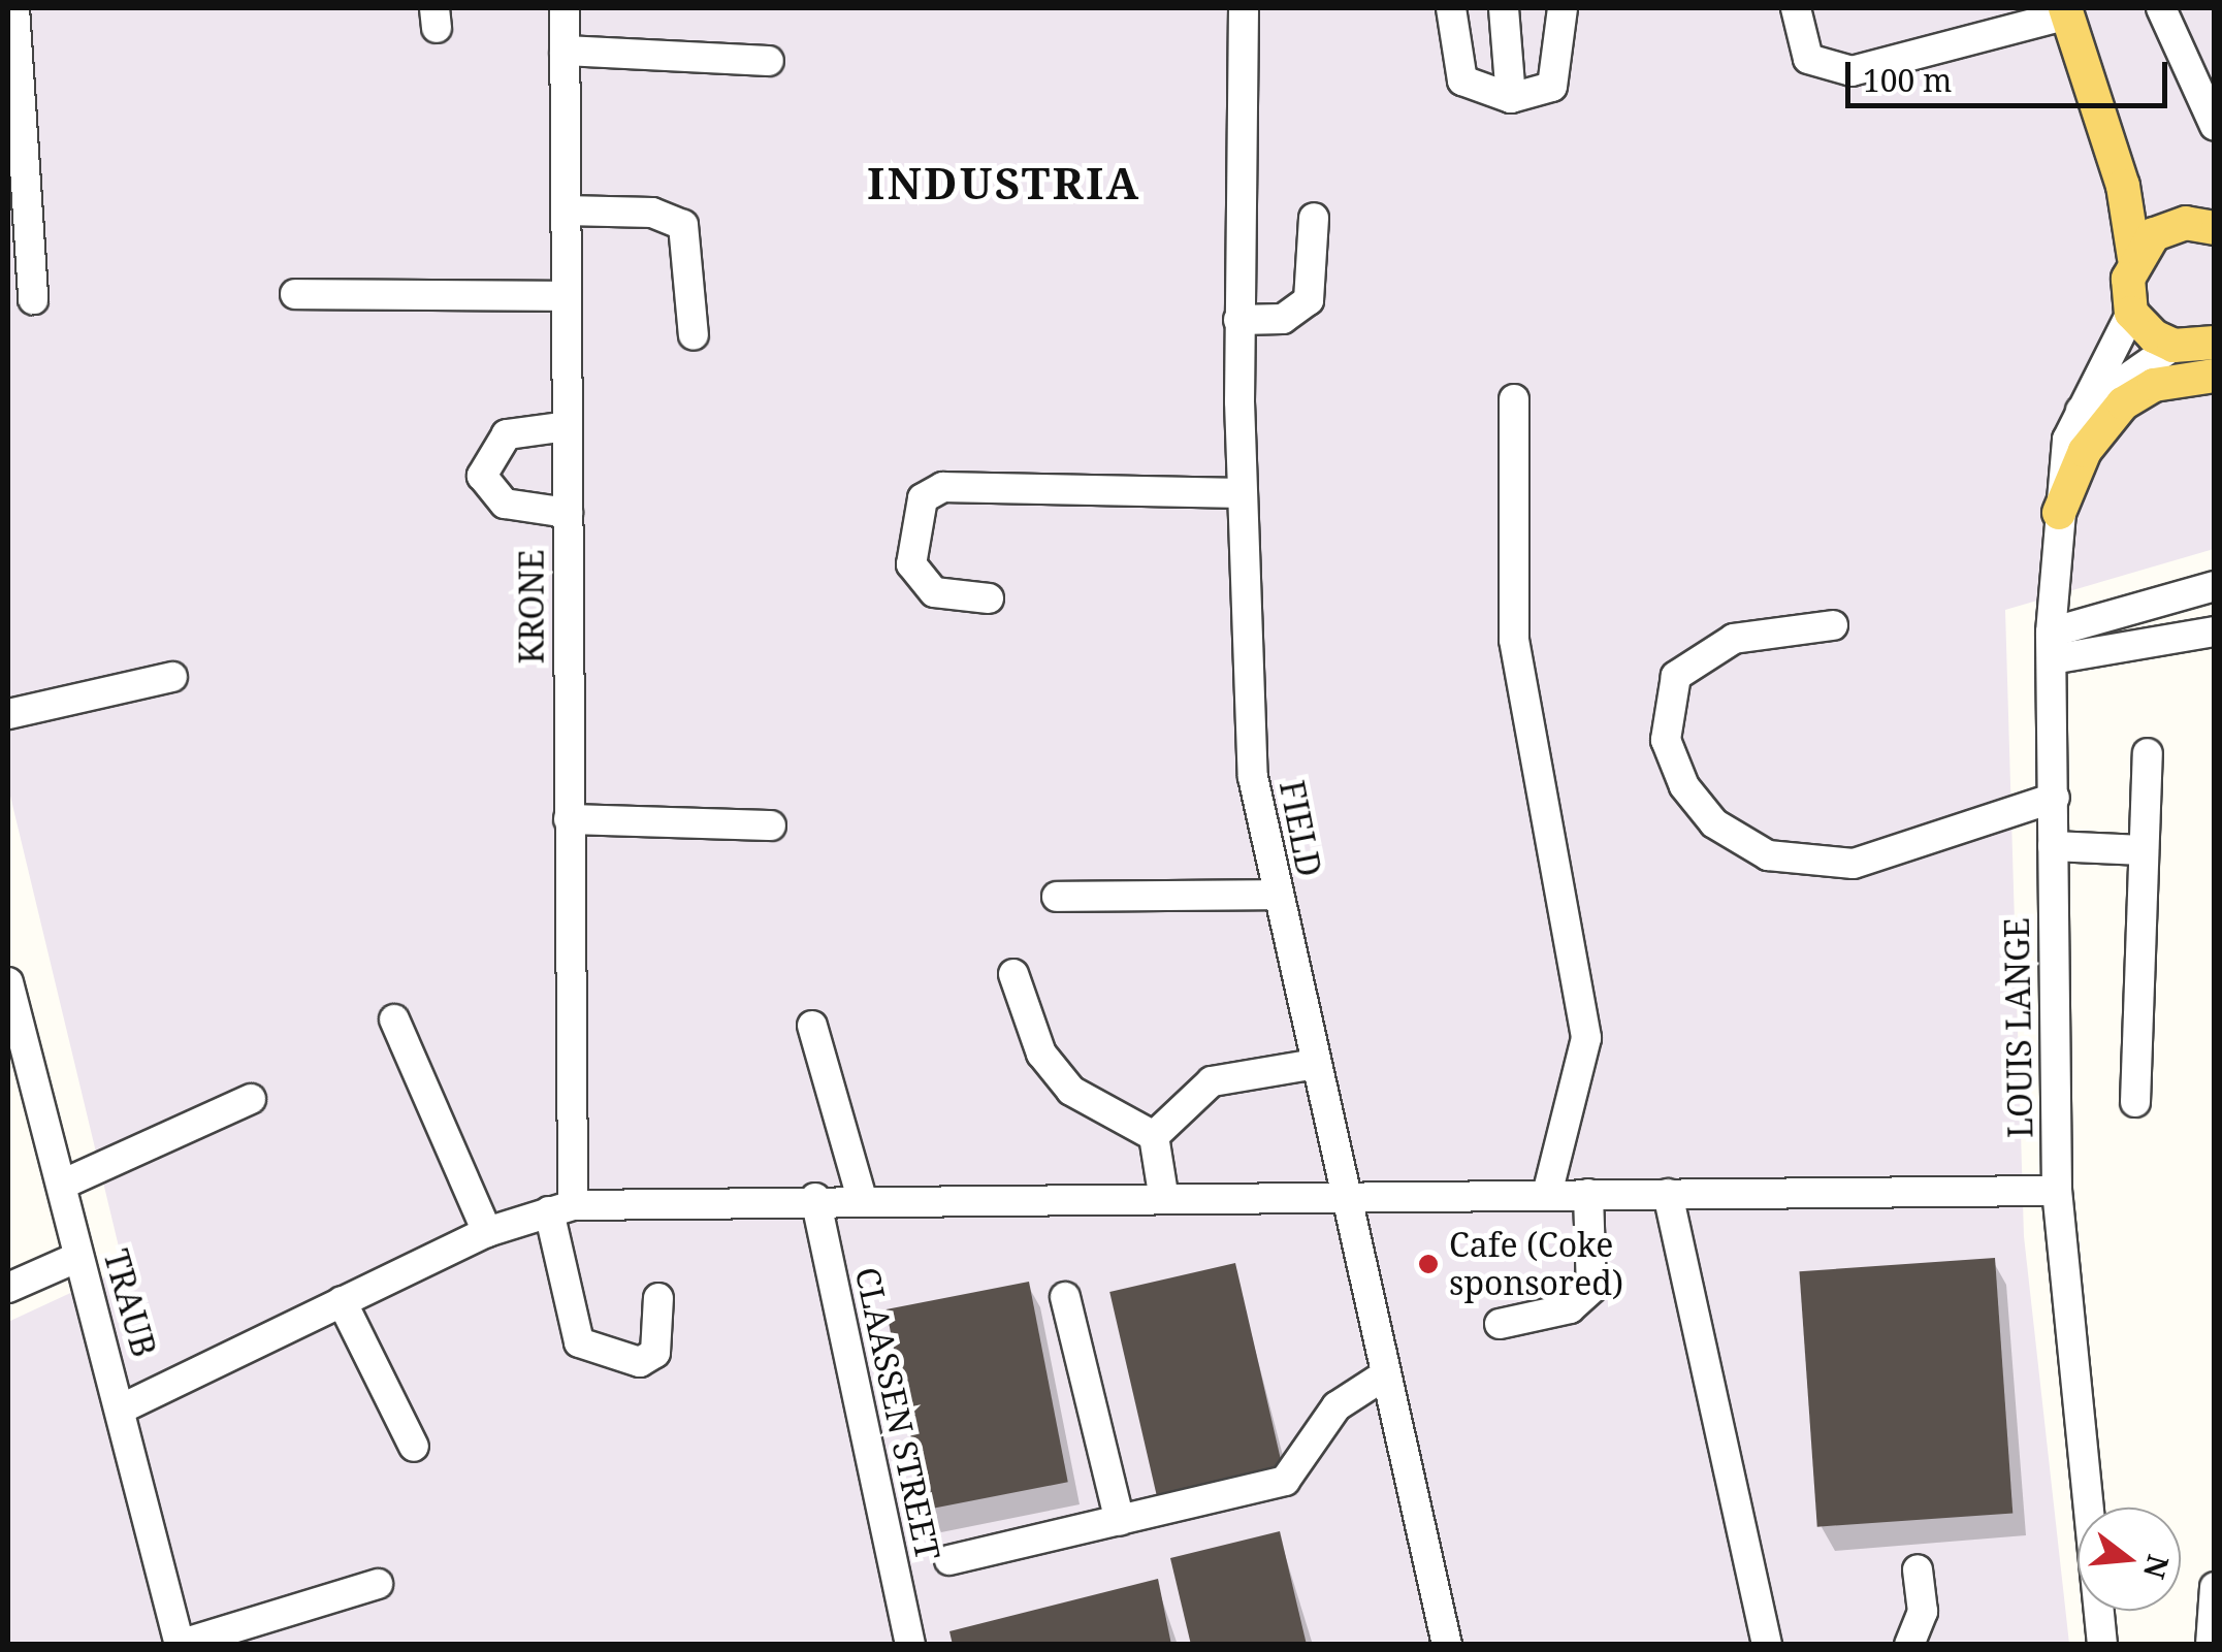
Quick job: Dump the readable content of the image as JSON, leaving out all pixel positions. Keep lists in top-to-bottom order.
{
  "streets": {
    "street": [
      "KRONE",
      "FIELD",
      "LOUIS LANGE",
      "TRAUB",
      "CLAASSEN STREET"
    ]
  },
  "districts": ["INDUSTRIA"],
  "places": ["Cafe (Coke sponsored)"],
  "scale_bar": "100 m",
  "north": "right"
}
